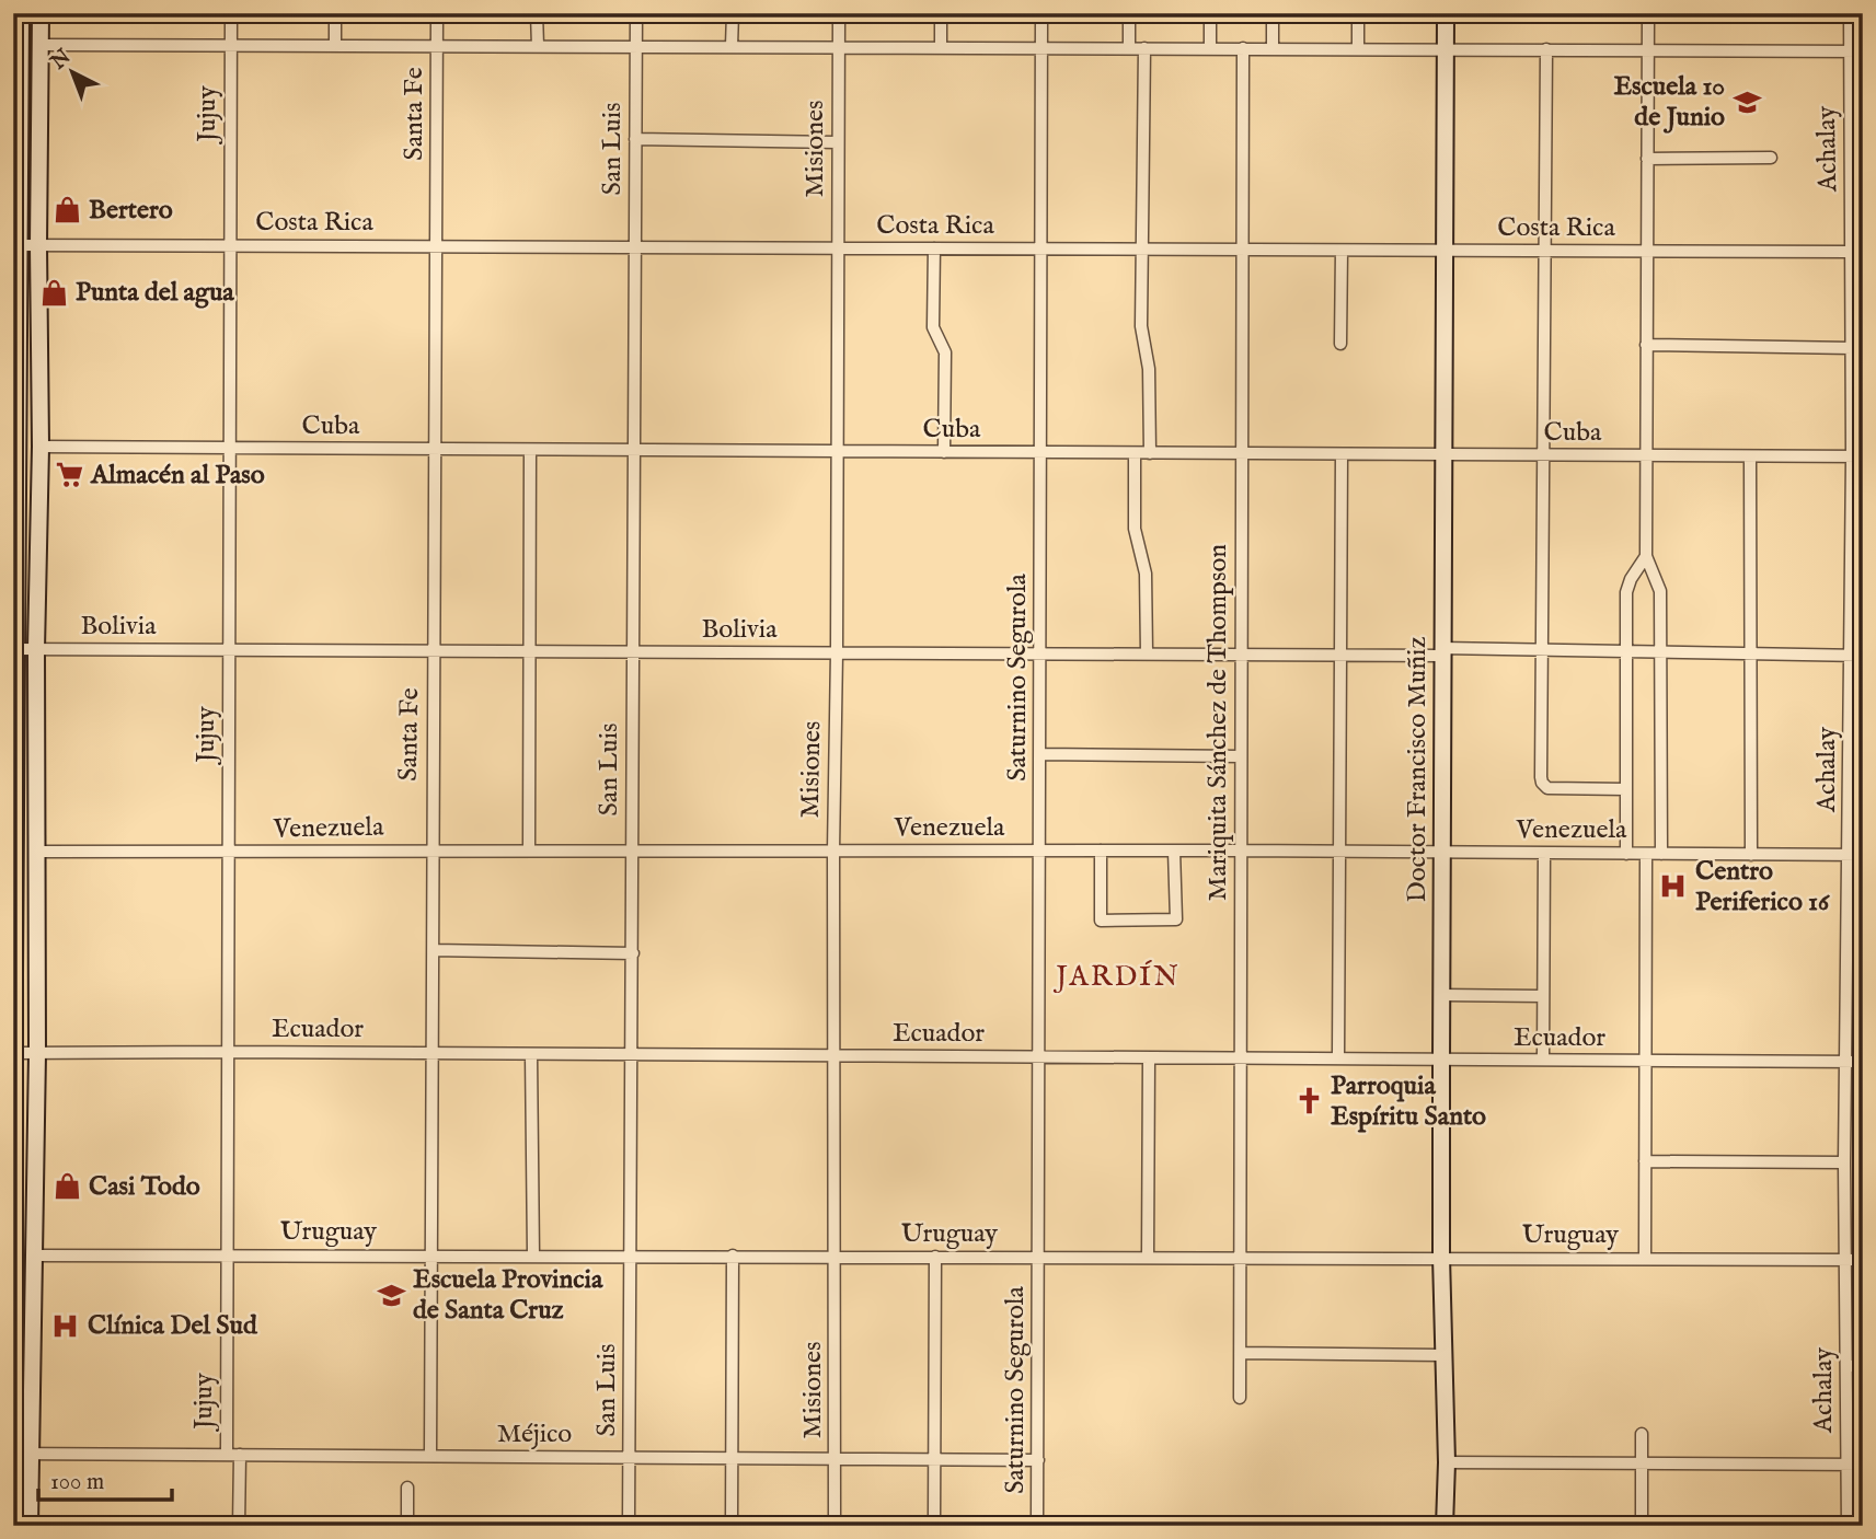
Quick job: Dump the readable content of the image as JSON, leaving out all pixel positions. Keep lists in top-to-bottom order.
{
  "streets": {
    "main road": ["Doctor Francisco Muñiz"],
    "street": [
      "Jujuy",
      "Santa Fe",
      "San Luis",
      "Misiones",
      "Achalay",
      "Costa Rica",
      "Cuba",
      "Bolivia",
      "Saturnino Segurola",
      "Mariquita Sánchez de Thompson",
      "Venezuela",
      "Ecuador",
      "Uruguay",
      "Méjico"
    ]
  },
  "crossings": [
    ["Jujuy", "Costa Rica"],
    ["Jujuy", "Cuba"],
    ["Jujuy", "Bolivia"],
    ["Jujuy", "Venezuela"],
    ["Jujuy", "Ecuador"],
    ["Jujuy", "Uruguay"],
    ["Jujuy", "Méjico"],
    ["Santa Fe", "Costa Rica"],
    ["Santa Fe", "Cuba"],
    ["Santa Fe", "Bolivia"],
    ["Santa Fe", "Venezuela"],
    ["Santa Fe", "Ecuador"],
    ["Santa Fe", "Uruguay"],
    ["Santa Fe", "Méjico"],
    ["San Luis", "Costa Rica"],
    ["San Luis", "Cuba"],
    ["San Luis", "Bolivia"],
    ["San Luis", "Venezuela"],
    ["San Luis", "Ecuador"],
    ["San Luis", "Uruguay"],
    ["San Luis", "Méjico"],
    ["Misiones", "Costa Rica"],
    ["Misiones", "Cuba"],
    ["Misiones", "Bolivia"],
    ["Misiones", "Venezuela"],
    ["Misiones", "Ecuador"],
    ["Misiones", "Uruguay"],
    ["Misiones", "Méjico"],
    ["Achalay", "Costa Rica"],
    ["Achalay", "Cuba"],
    ["Achalay", "Bolivia"],
    ["Achalay", "Venezuela"],
    ["Achalay", "Ecuador"],
    ["Achalay", "Uruguay"],
    ["Costa Rica", "Saturnino Segurola"],
    ["Costa Rica", "Mariquita Sánchez de Thompson"],
    ["Costa Rica", "Doctor Francisco Muñiz"],
    ["Cuba", "Saturnino Segurola"],
    ["Cuba", "Mariquita Sánchez de Thompson"],
    ["Cuba", "Doctor Francisco Muñiz"],
    ["Bolivia", "Saturnino Segurola"],
    ["Bolivia", "Mariquita Sánchez de Thompson"],
    ["Bolivia", "Doctor Francisco Muñiz"],
    ["Saturnino Segurola", "Venezuela"],
    ["Saturnino Segurola", "Ecuador"],
    ["Saturnino Segurola", "Uruguay"],
    ["Saturnino Segurola", "Méjico"],
    ["Mariquita Sánchez de Thompson", "Venezuela"],
    ["Mariquita Sánchez de Thompson", "Ecuador"],
    ["Mariquita Sánchez de Thompson", "Uruguay"],
    ["Doctor Francisco Muñiz", "Venezuela"],
    ["Doctor Francisco Muñiz", "Ecuador"],
    ["Doctor Francisco Muñiz", "Uruguay"]
  ],
  "districts": ["JARDÍN"],
  "places": {
    "school or university": ["Escuela 10 de Junio", "Escuela Provincia de Santa Cruz"],
    "shop": ["Bertero", "Punta del agua", "Casi Todo"],
    "supermarket": ["Almacén al Paso"],
    "hospital": ["Centro Periferico 16", "Clínica Del Sud"],
    "church": ["Parroquia Espíritu Santo"]
  },
  "scale_bar": "100 m",
  "north": "top left"
}
